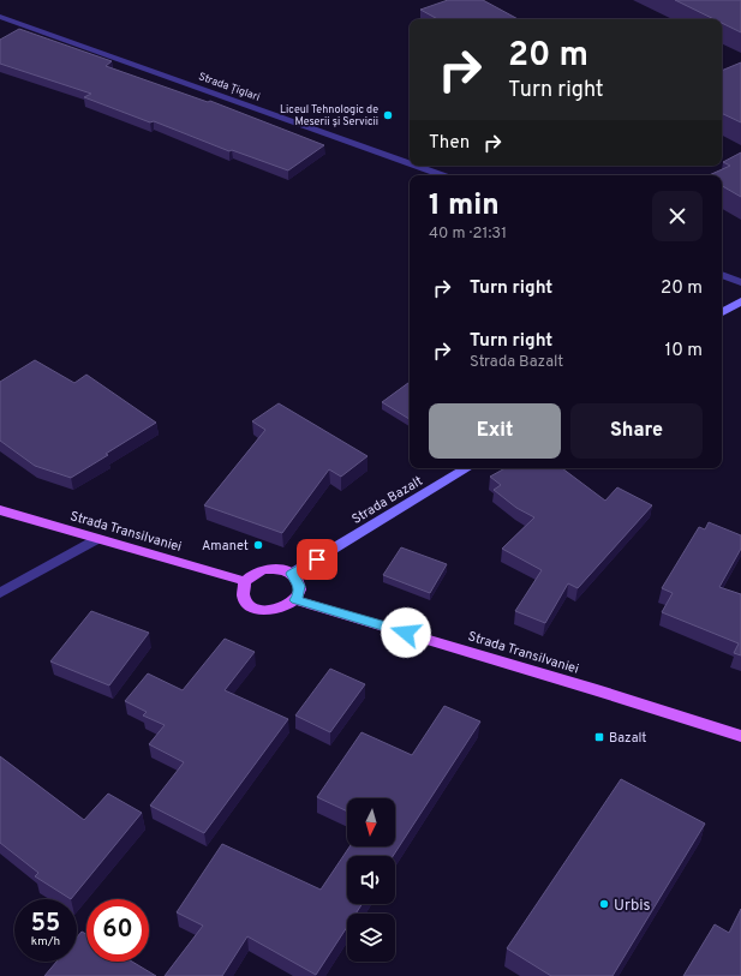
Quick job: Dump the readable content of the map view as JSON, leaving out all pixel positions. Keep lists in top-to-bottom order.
{
  "streets": {
    "main road": ["Strada Bazalt", "Strada Transilvaniei"],
    "street": ["Strada Țiglari"]
  },
  "crossings": [
    ["Strada Bazalt", "Strada Transilvaniei"]
  ],
  "places": {
    "other": ["Liceul Tehnologic de Meserii și Servicii", "Amanet", "Urbis"],
    "transit": ["Bazalt"]
  },
  "north": "bottom",
  "page": {
    "turn": ["20 m", "Turn right"],
    "then": "Then",
    "heading": ["1 min", "40 m · 21:31"],
    "list": [
      {
        "name": "Turn right",
        "value": "20 m"
      },
      {
        "name": "Turn right",
        "note": "Strada Bazalt",
        "value": "10 m"
      }
    ],
    "buttons": ["Exit", "Share"],
    "speed": "55 km/h",
    "limit": "60"
  }
}
